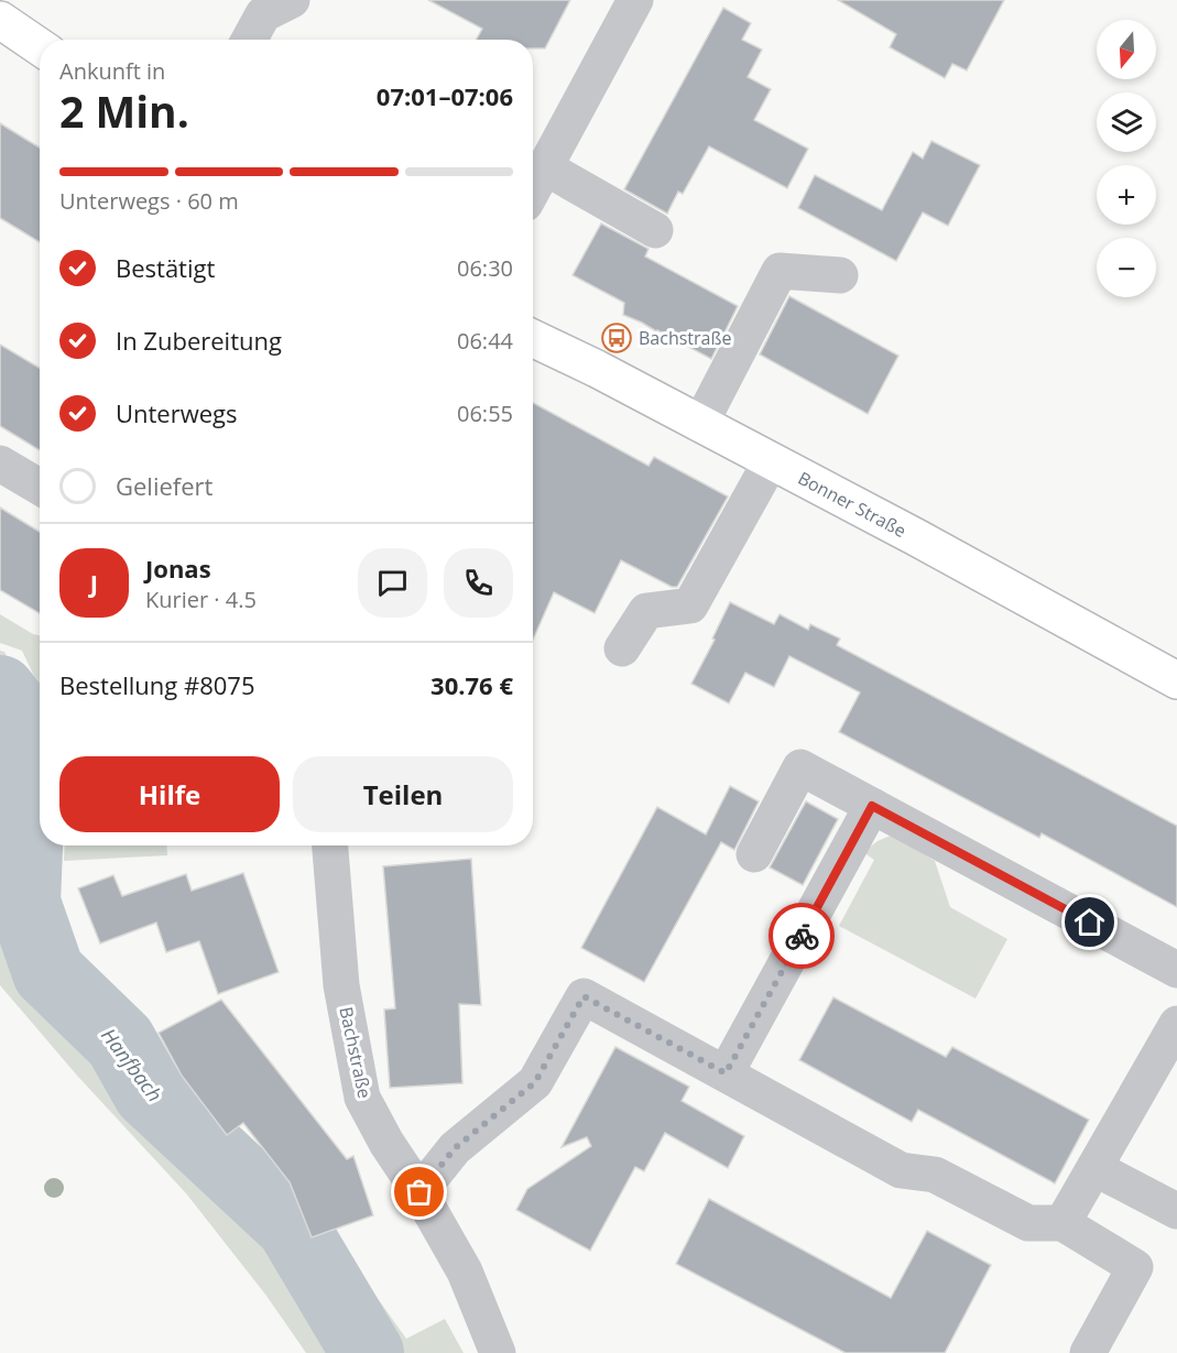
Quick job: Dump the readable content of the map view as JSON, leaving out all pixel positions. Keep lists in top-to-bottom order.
{
  "streets": {
    "main road": ["Bonner Straße"],
    "street": ["Bachstraße"]
  },
  "water": ["Hanfbach"],
  "places": {
    "bus stop": ["Bachstraße"]
  },
  "north": "bottom",
  "page": {
    "map_buttons": ["+", "−"],
    "heading": ["2 Min.", "Ankunft in", "07:01–07:06"],
    "panel": [
      "Jonas",
      "Kurier · 4.5",
      "Bestellung #8075",
      "30.76 €"
    ],
    "bar": "Unterwegs · 60 m",
    "list": [
      ["Bestätigt", "06:30"],
      ["In Zubereitung", "06:44"],
      ["Unterwegs", "06:55"],
      "Geliefert"
    ],
    "round": "J",
    "buttons": ["Hilfe", "Teilen"]
  }
}
